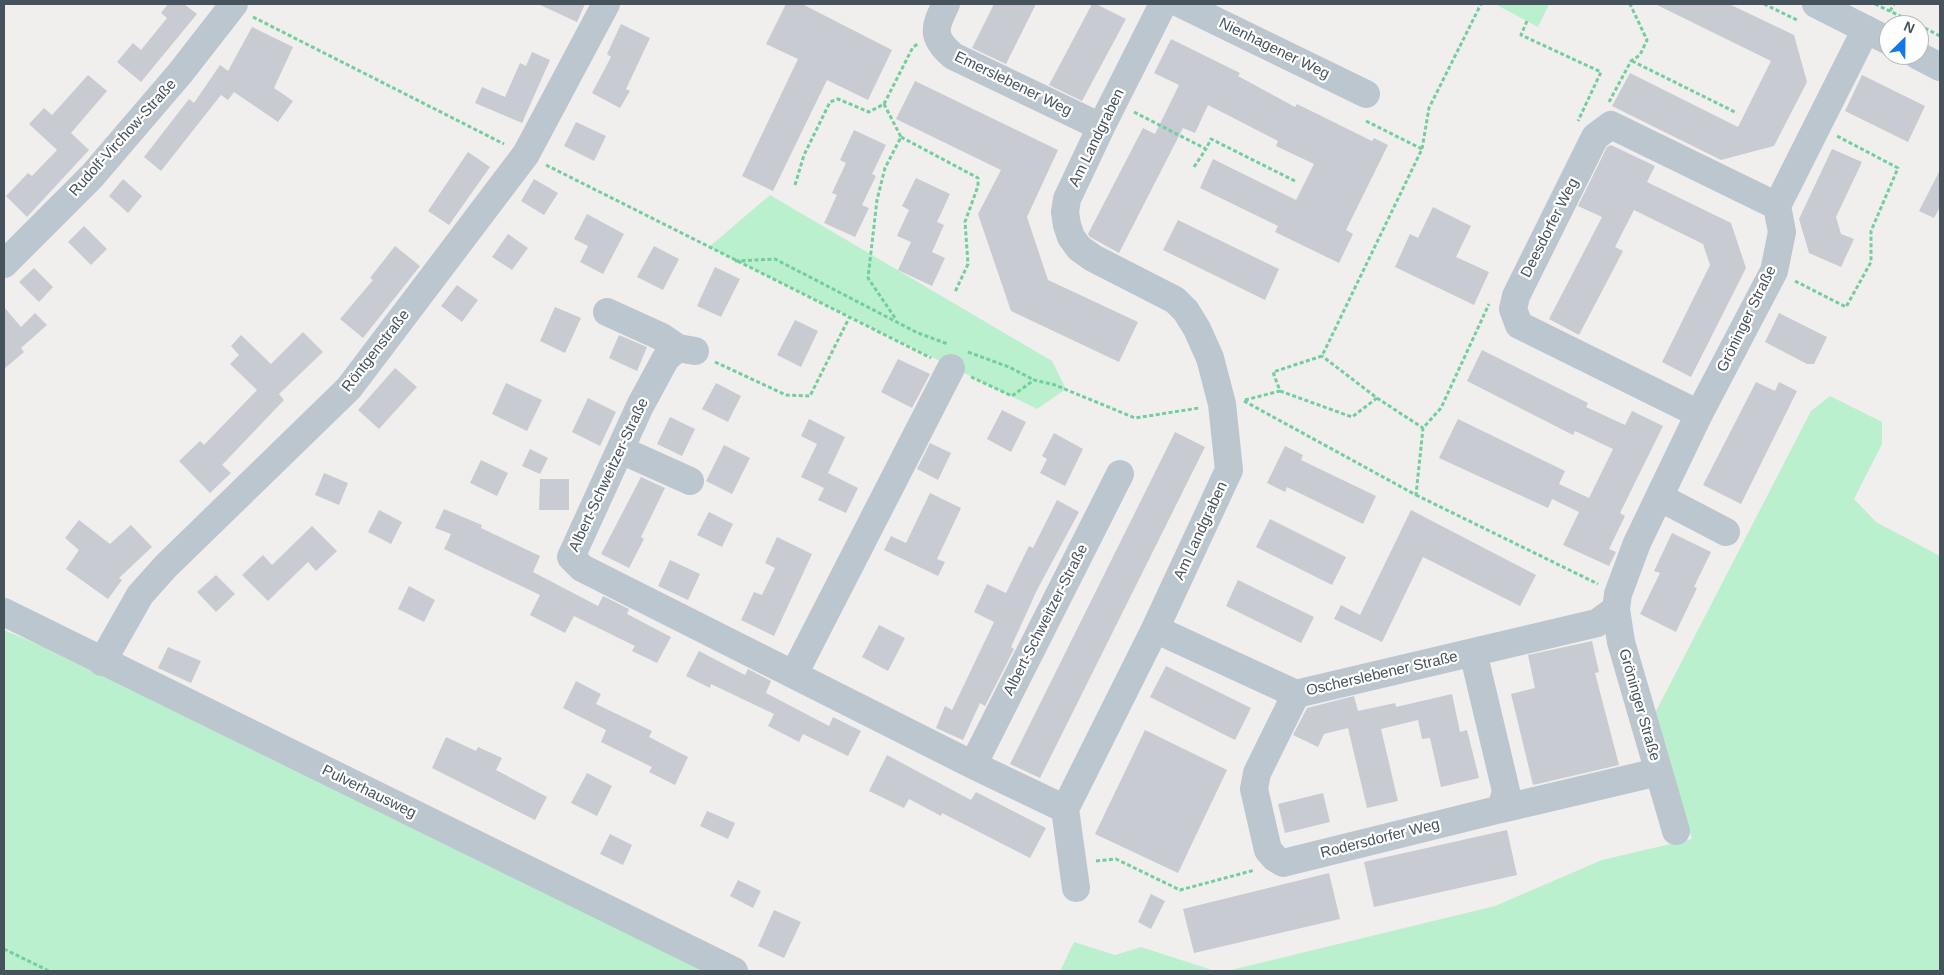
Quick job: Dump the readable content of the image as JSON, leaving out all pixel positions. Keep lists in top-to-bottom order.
{
  "streets": {
    "street": [
      "Nienhagener Weg",
      "Emerslebener Weg",
      "Rudolf-Virchow-Straße",
      "Am Landgraben",
      "Deesdorfer Weg",
      "Gröninger Straße",
      "Röntgenstraße",
      "Albert-Schweitzer-Straße",
      "Oscherslebener Straße",
      "Pulverhausweg",
      "Rodersdorfer Weg"
    ]
  },
  "crossings": [
    ["Emerslebener Weg", "Am Landgraben"],
    ["Am Landgraben", "Albert-Schweitzer-Straße"],
    ["Am Landgraben", "Oscherslebener Straße"],
    ["Deesdorfer Weg", "Gröninger Straße"],
    ["Gröninger Straße", "Oscherslebener Straße"],
    ["Gröninger Straße", "Rodersdorfer Weg"],
    ["Röntgenstraße", "Pulverhausweg"]
  ],
  "north": "top right"
}
